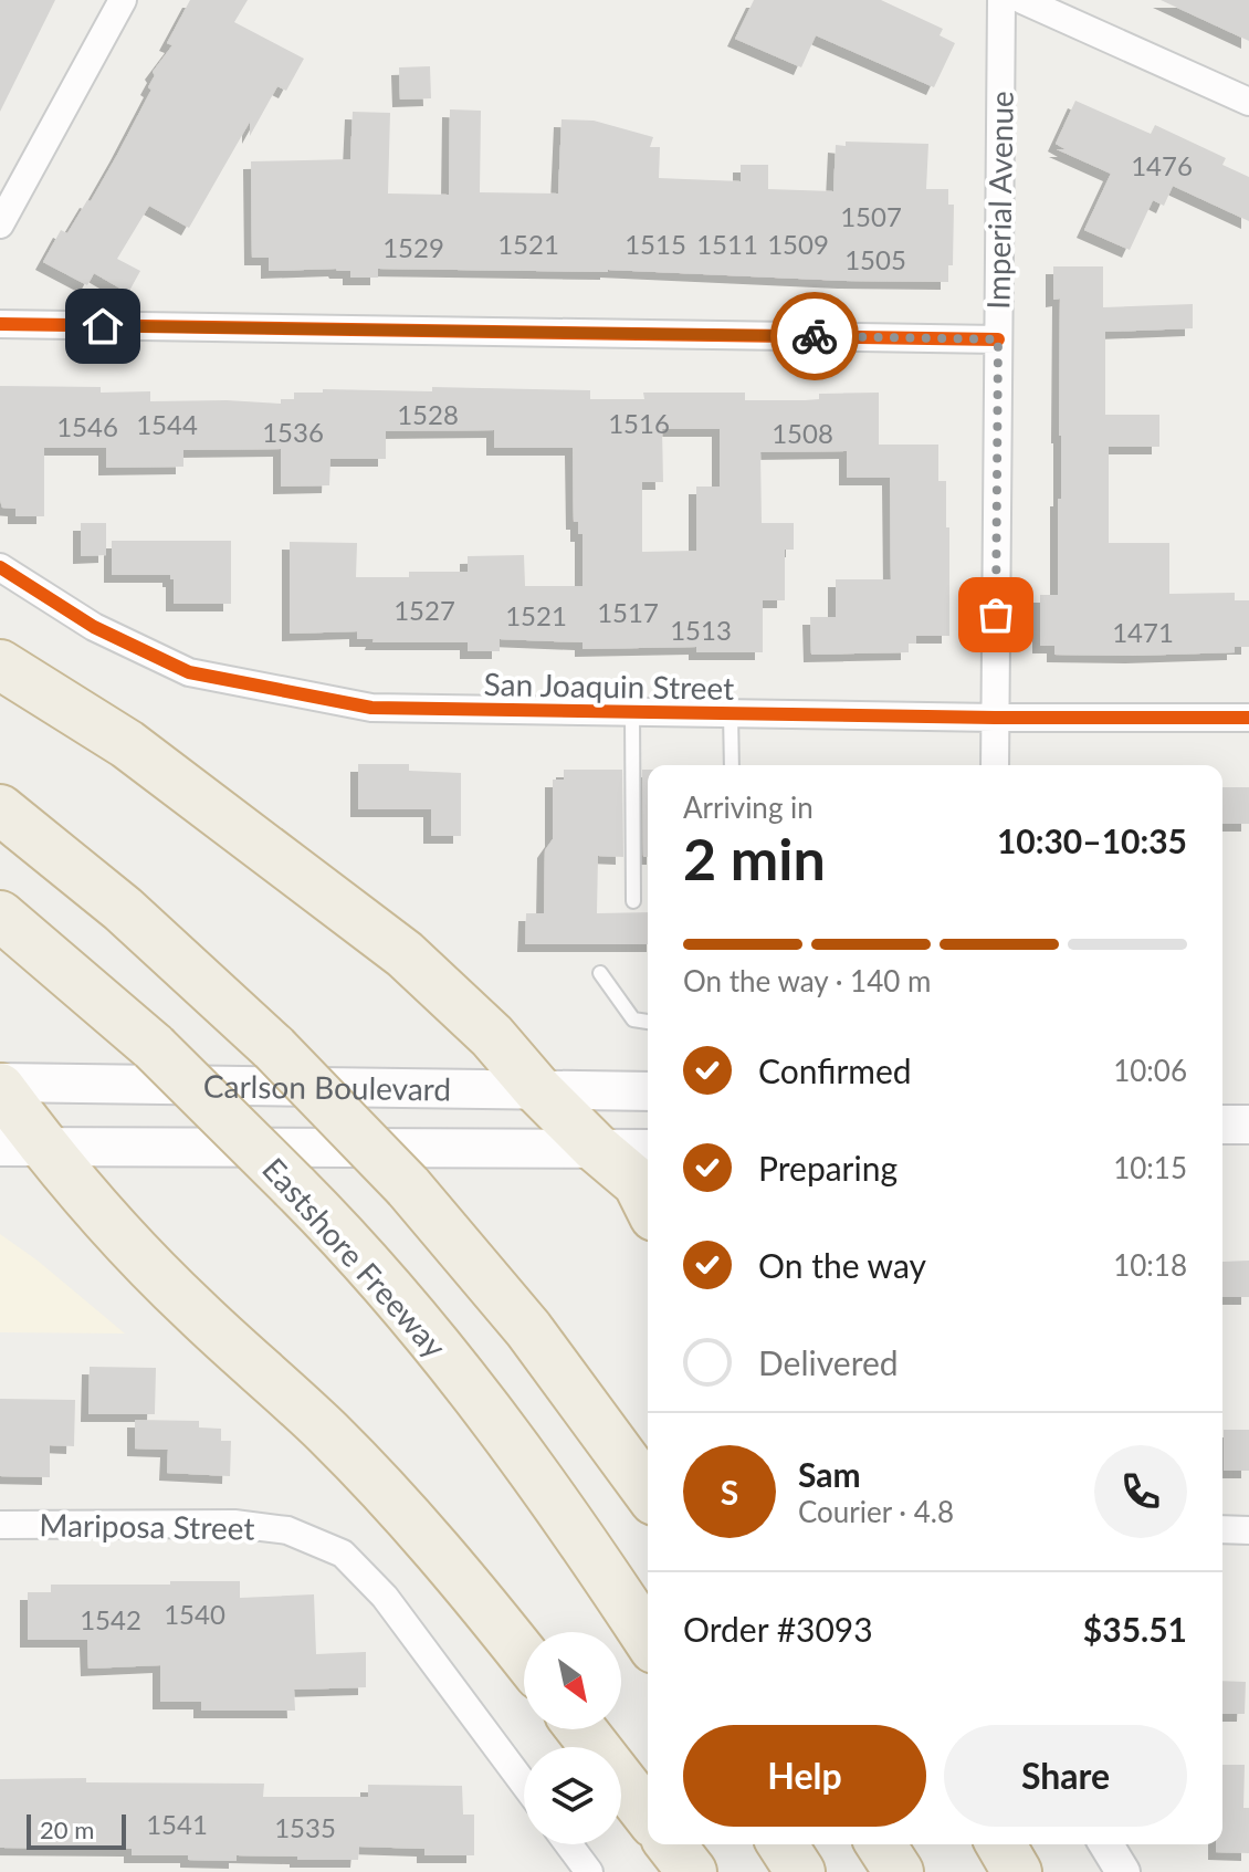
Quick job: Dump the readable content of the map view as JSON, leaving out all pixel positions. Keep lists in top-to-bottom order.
{
  "streets": {
    "highway": ["Eastshore Freeway"],
    "main road": ["Carlson Boulevard"],
    "street": ["Imperial Avenue", "San Joaquin Street", "Mariposa Street"]
  },
  "crossings": [
    ["Imperial Avenue", "San Joaquin Street"]
  ],
  "house_numbers": [
    "1476",
    "1507",
    "1521",
    "1515",
    "1511",
    "1509",
    "1529",
    "1505",
    "1528",
    "1516",
    "1544",
    "1546",
    "1536",
    "1508",
    "1527",
    "1517",
    "1521",
    "1513",
    "1471",
    "1540",
    "1542",
    "1541",
    "1535"
  ],
  "scale_bar": "20 m",
  "north": "bottom right",
  "page": {
    "heading": ["2 min", "Arriving in", "10:30–10:35"],
    "panel": [
      "Sam",
      "Courier · 4.8",
      "Order #3093",
      "$35.51"
    ],
    "bar": "On the way · 140 m",
    "list": [
      ["Confirmed", "10:06"],
      ["Preparing", "10:15"],
      ["On the way", "10:18"],
      "Delivered"
    ],
    "round": "S",
    "buttons": ["Help", "Share"],
    "scale": "20 m"
  }
}
